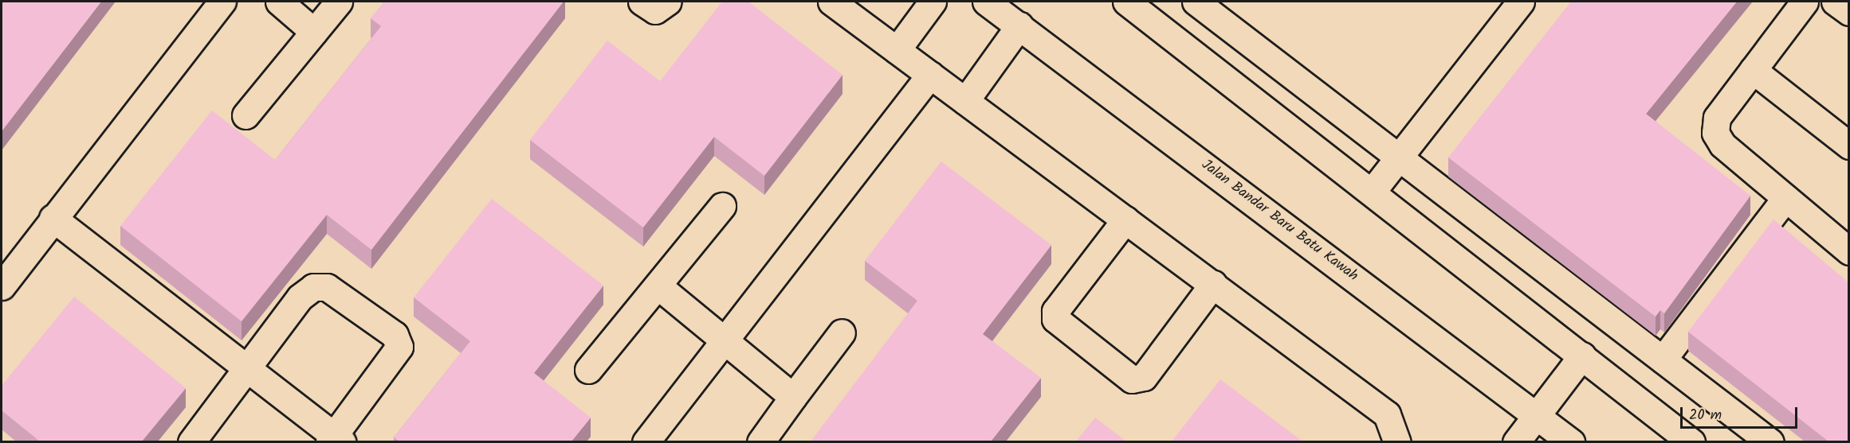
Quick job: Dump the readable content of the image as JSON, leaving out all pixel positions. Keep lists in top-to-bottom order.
{
  "streets": {
    "street": ["Jalan Bandar Baru Batu Kawah"]
  },
  "scale_bar": "20 m"
}
